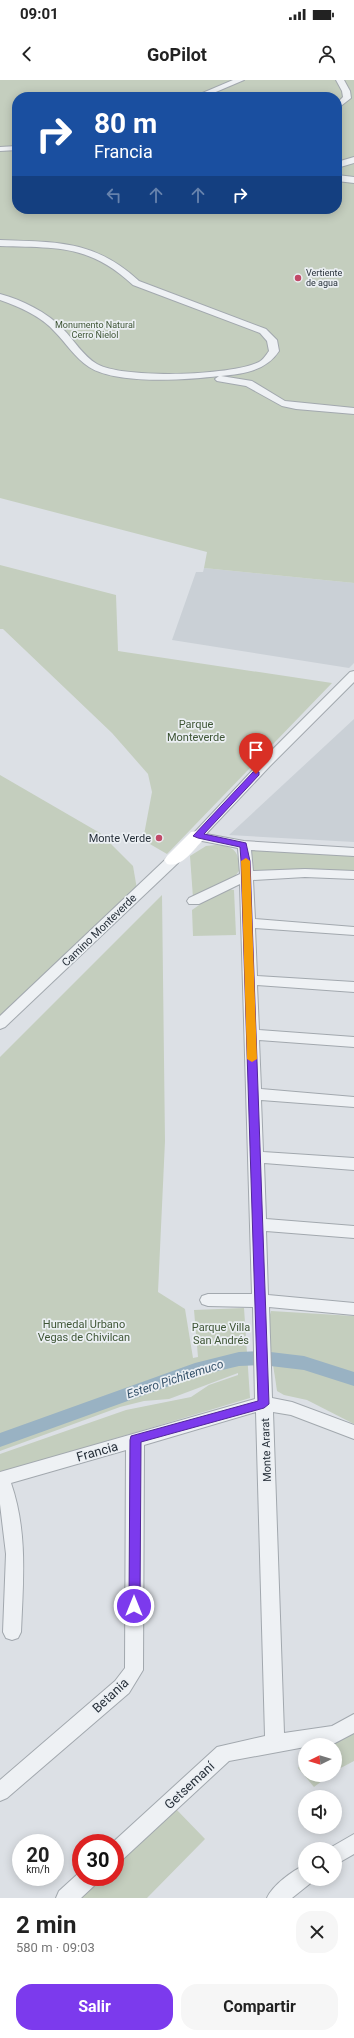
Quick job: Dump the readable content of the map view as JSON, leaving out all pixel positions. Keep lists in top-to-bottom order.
{
  "streets": {
    "street": [
      "Camino Monteverde",
      "Monte Ararat",
      "Francia",
      "Betania",
      "Getsemaní"
    ]
  },
  "crossings": [
    ["Monte Ararat", "Francia"],
    ["Monte Ararat", "Getsemaní"],
    ["Francia", "Betania"]
  ],
  "water": ["Estero Pichitemuco"],
  "parks": [
    "Monumento Natural Cerro Ñielol",
    "Parque Monteverde",
    "Humedal Urbano Vegas de Chivilcan",
    "Parque Villa San Andrés"
  ],
  "places": ["Vertiente de agua", "Monte Verde"],
  "north": "left",
  "page": {
    "status": "09:01",
    "header": "GoPilot",
    "turn": ["80 m", "Francia"],
    "speed": "20 km/h",
    "limit": "30",
    "heading": ["2 min", "580 m · 09:03"],
    "buttons": ["Salir", "Compartir"]
  }
}
